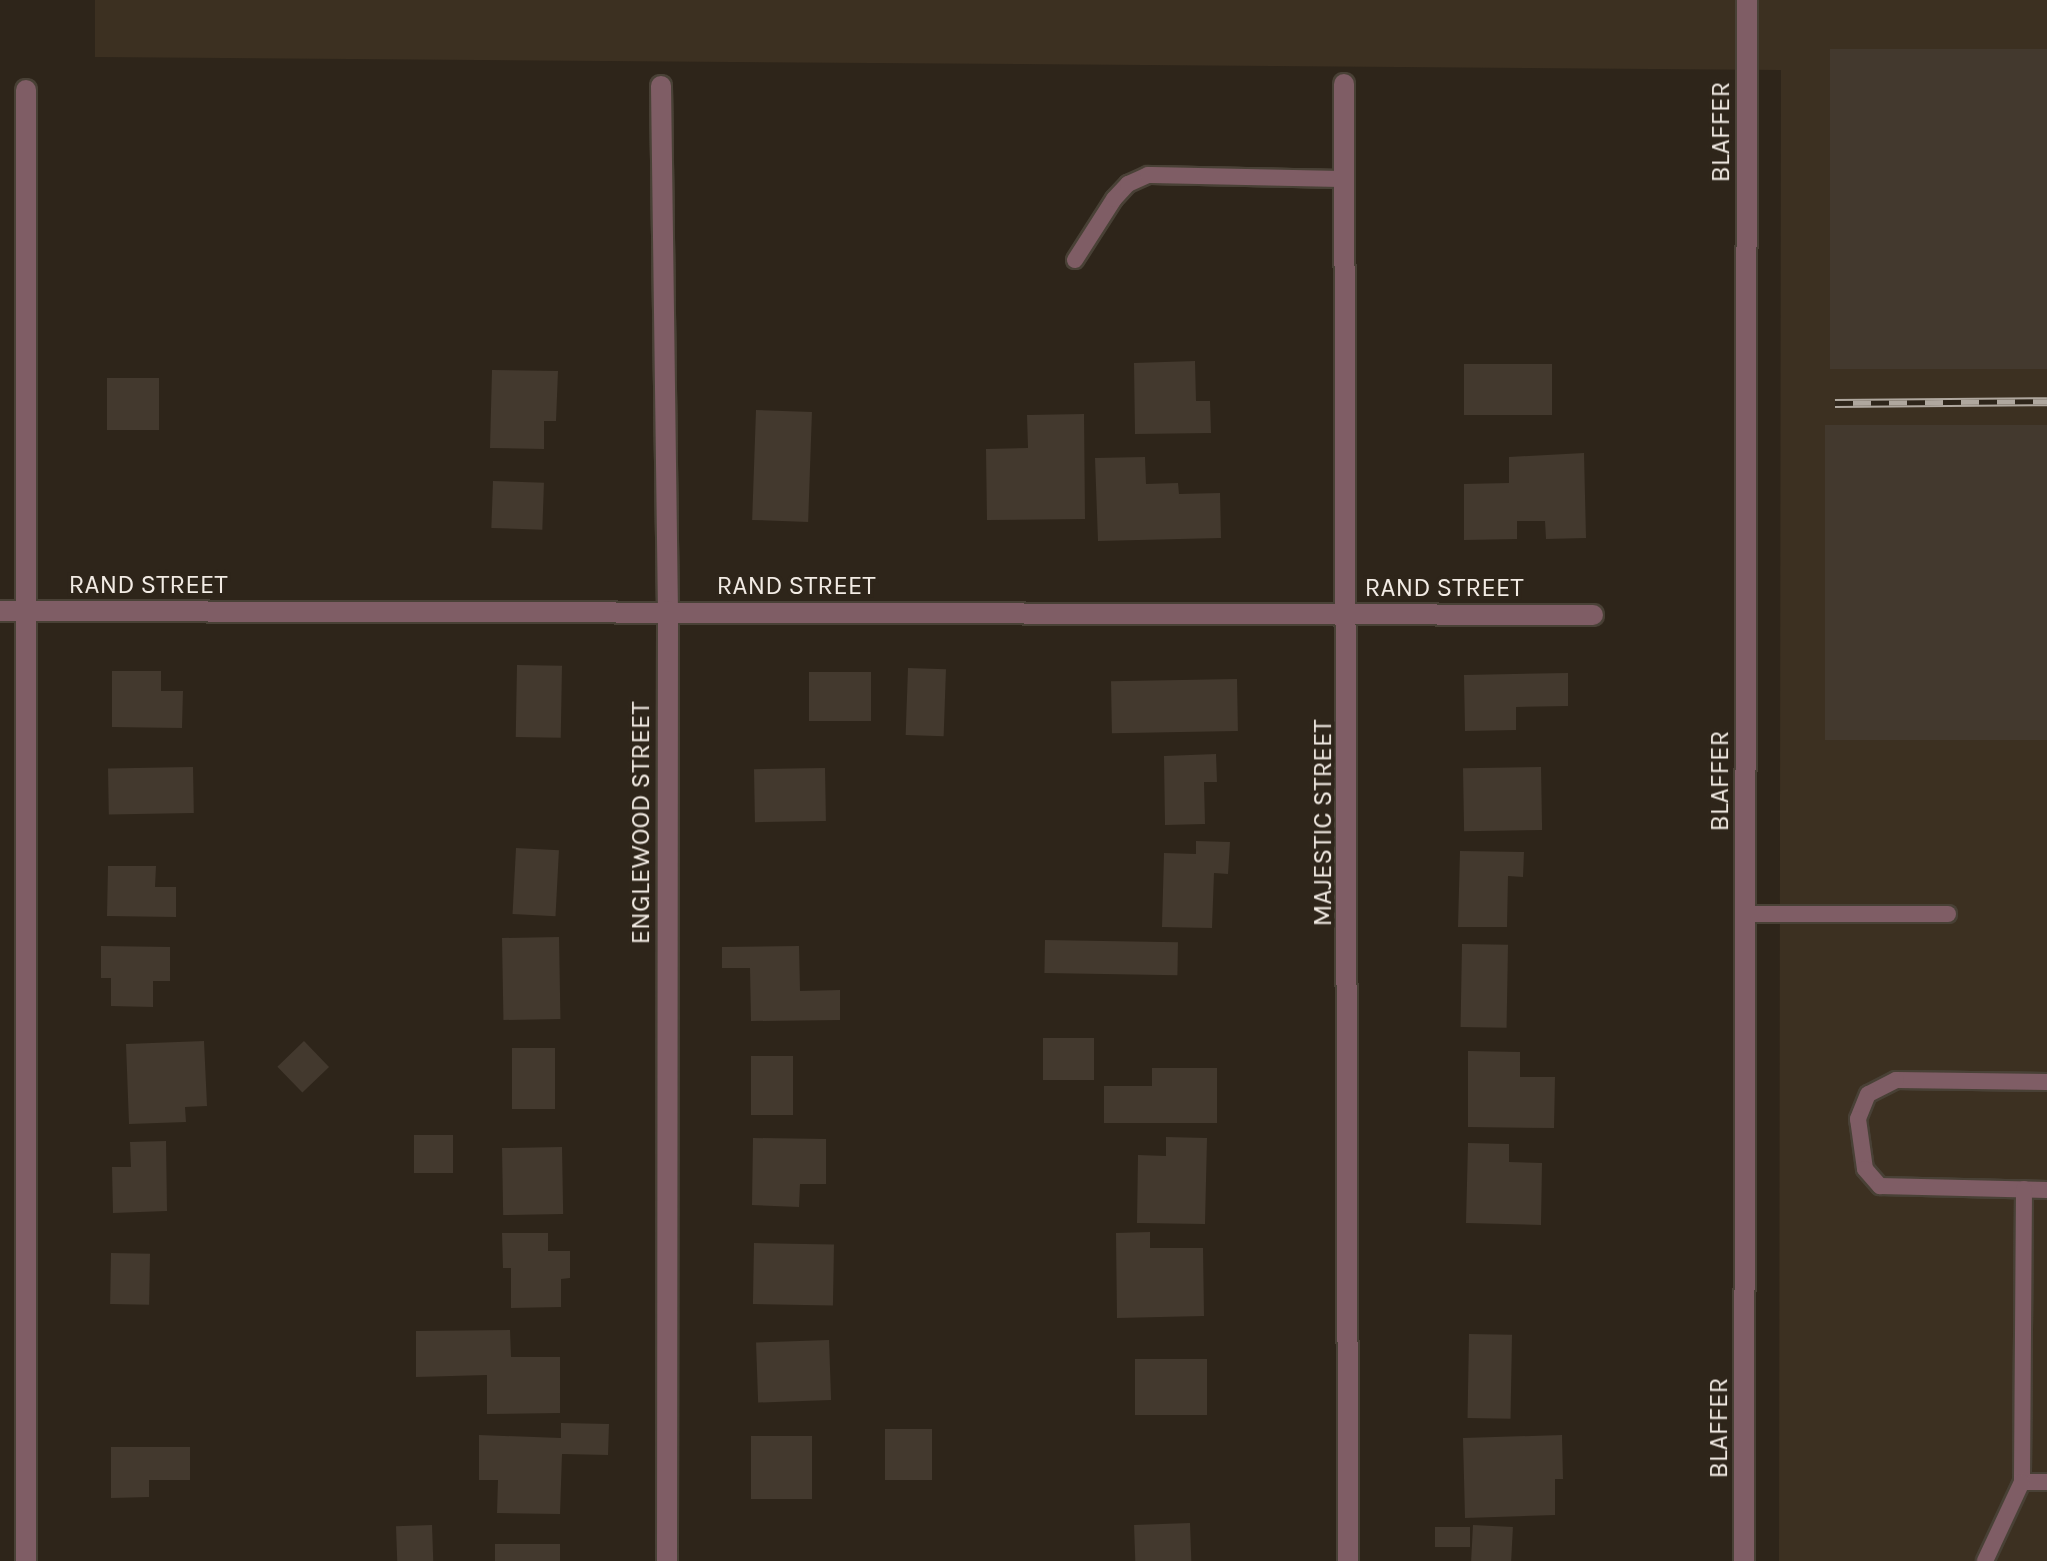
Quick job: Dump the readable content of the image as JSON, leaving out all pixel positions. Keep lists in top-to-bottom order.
{
  "streets": {
    "street": [
      "BLAFFER",
      "RAND STREET",
      "ENGLEWOOD STREET",
      "MAJESTIC STREET"
    ]
  },
  "crossings": [
    ["RAND STREET", "ENGLEWOOD STREET"],
    ["RAND STREET", "MAJESTIC STREET"]
  ]
}
